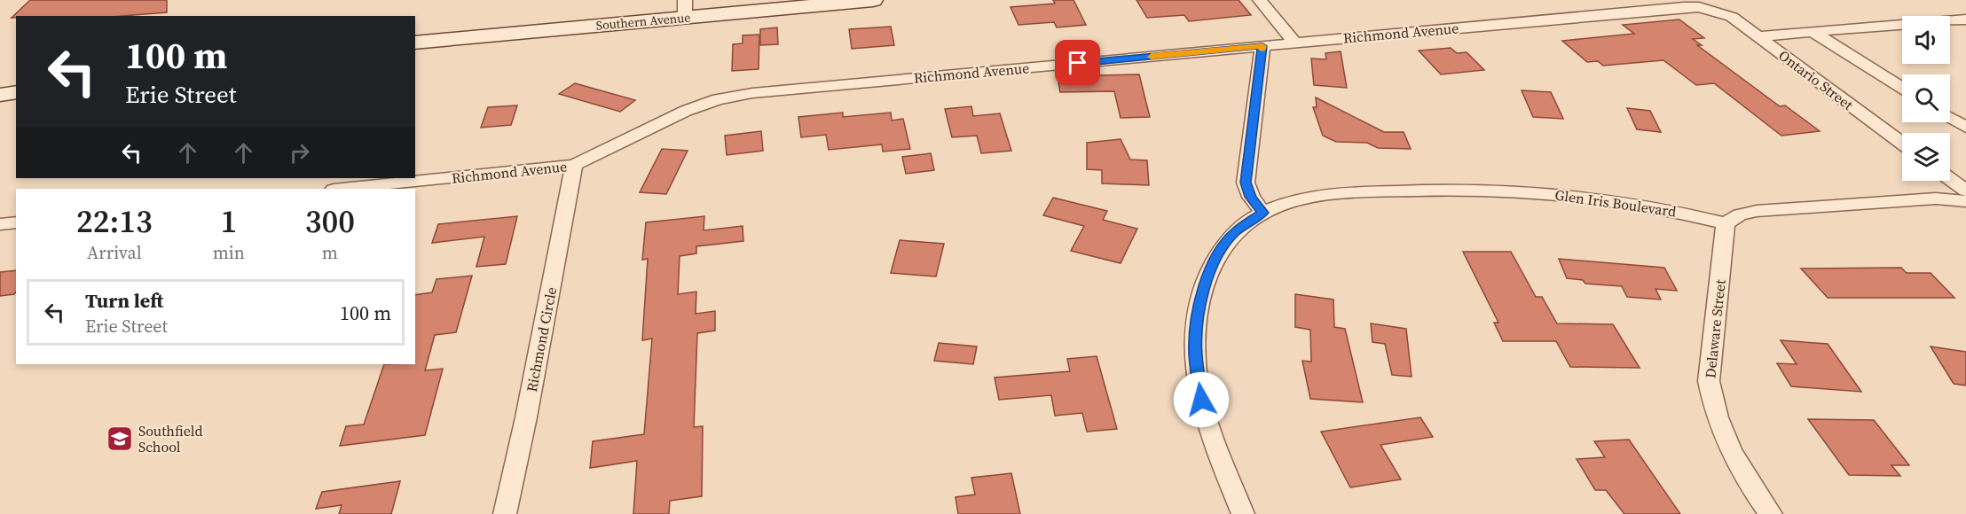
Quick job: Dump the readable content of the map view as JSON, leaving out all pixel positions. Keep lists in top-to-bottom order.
{
  "streets": {
    "street": [
      "Southern Avenue",
      "Richmond Avenue",
      "Ontario Street",
      "Glen Iris Boulevard",
      "Delaware Street",
      "Richmond Circle"
    ]
  },
  "crossings": [
    ["Richmond Avenue", "Ontario Street"],
    ["Richmond Avenue", "Richmond Circle"],
    ["Glen Iris Boulevard", "Delaware Street"]
  ],
  "places": {
    "school or university": ["Southfield School"]
  },
  "page": {
    "turn": ["100 m", "Erie Street"],
    "eta": [
      "22:13",
      "Arrival",
      "1",
      "min",
      "300",
      "m"
    ],
    "list": [
      {
        "name": "Turn left",
        "note": "Erie Street",
        "value": "100 m"
      }
    ]
  }
}
